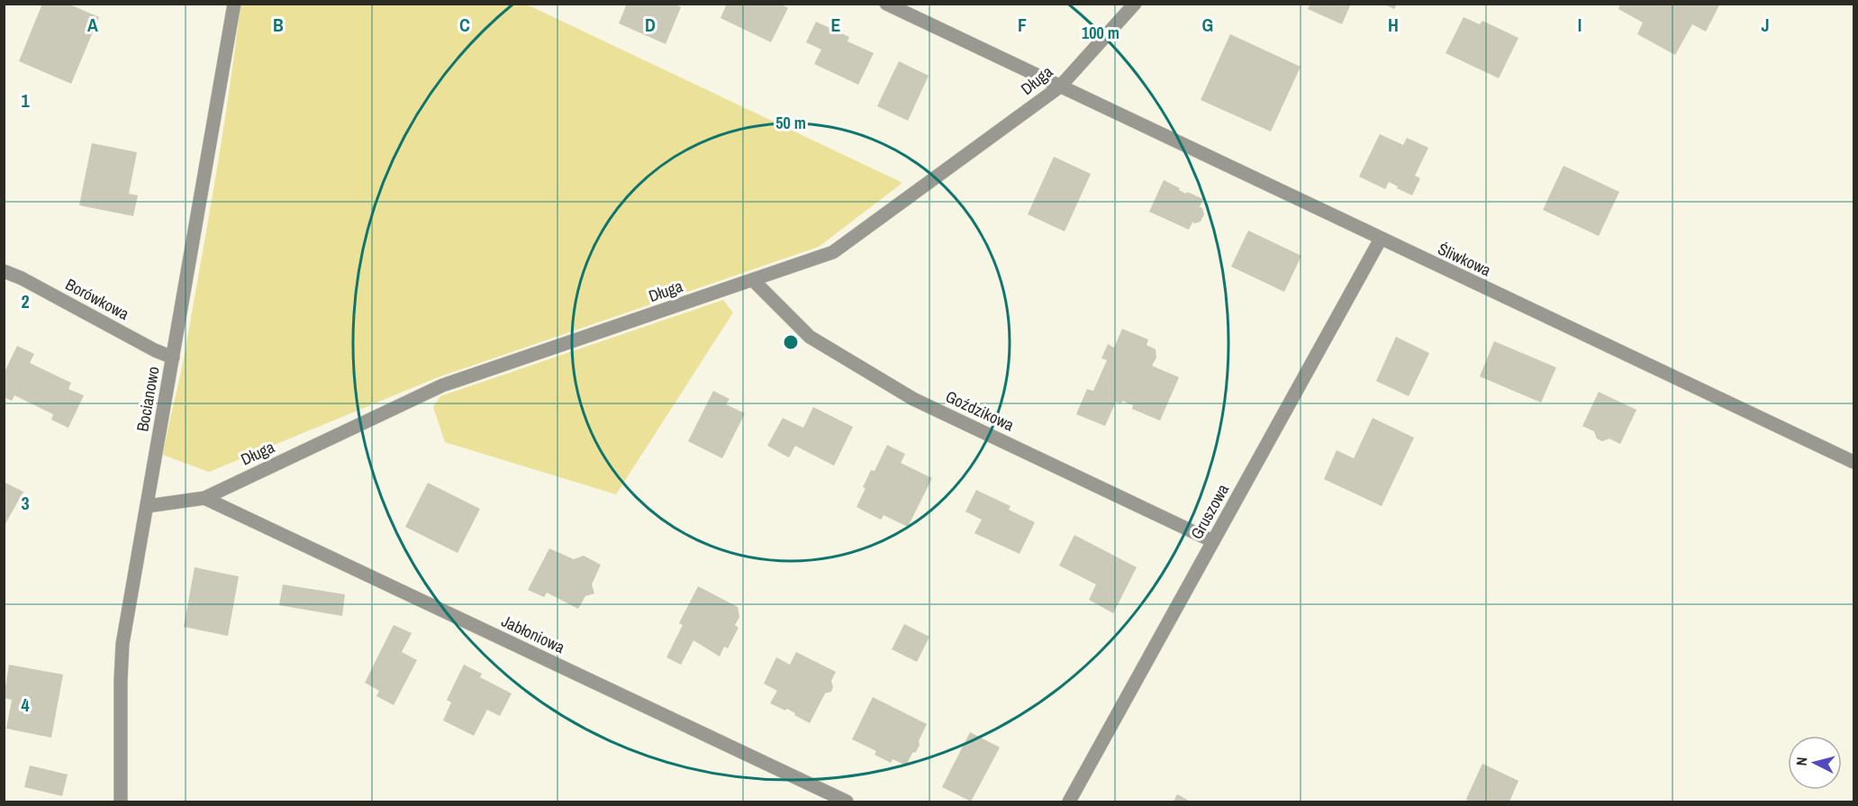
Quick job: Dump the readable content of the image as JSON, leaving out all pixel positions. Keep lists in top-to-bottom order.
{
  "streets": {
    "street": [
      "Długa",
      "Śliwkowa",
      "Borówkowa",
      "Bocianowo",
      "Goździkowa",
      "Gruszowa",
      "Jabłoniowa"
    ]
  },
  "crossings": [
    ["Długa", "Śliwkowa"],
    ["Długa", "Bocianowo"],
    ["Długa", "Goździkowa"],
    ["Długa", "Jabłoniowa"],
    ["Śliwkowa", "Gruszowa"],
    ["Borówkowa", "Bocianowo"],
    ["Goździkowa", "Gruszowa"]
  ],
  "north": "left",
  "grid": {
    "columns": [
      "A",
      "B",
      "C",
      "D",
      "E",
      "F",
      "G",
      "H",
      "I",
      "J"
    ],
    "rows": [
      "1",
      "2",
      "3",
      "4"
    ]
  },
  "rings": ["100 m", "50 m"]
}
